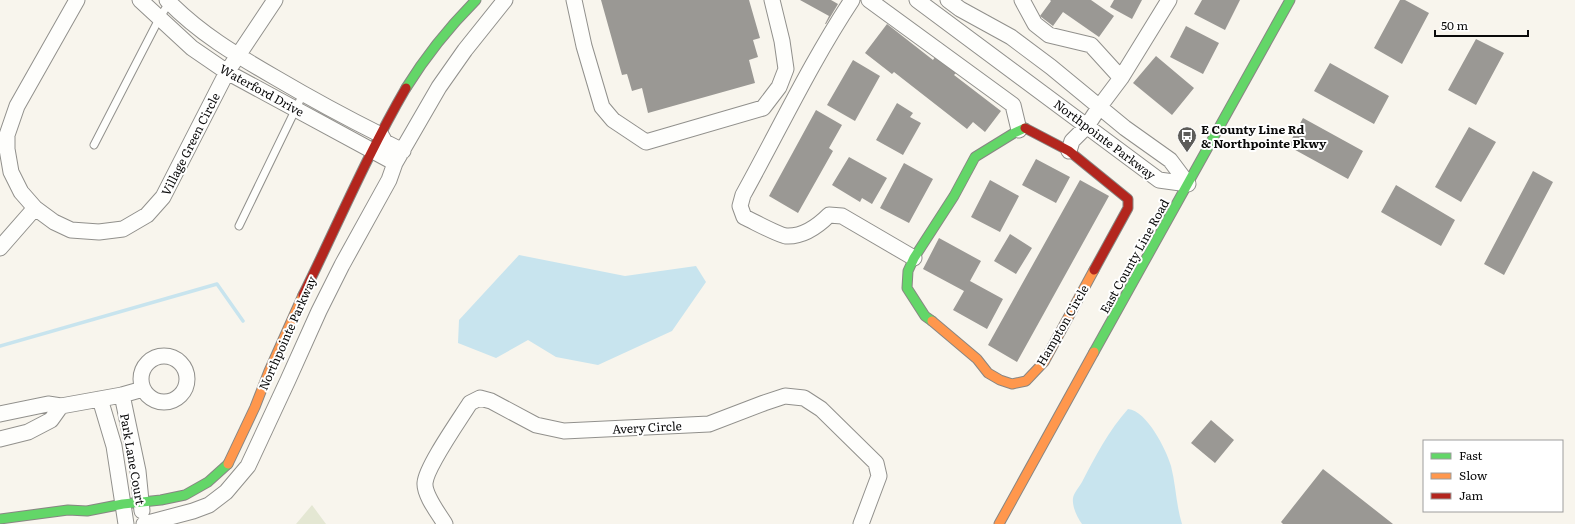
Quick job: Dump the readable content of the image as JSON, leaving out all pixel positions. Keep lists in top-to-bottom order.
{
  "streets": {
    "street": [
      "Waterford Drive",
      "Northpointe Parkway",
      "Village Green Circle",
      "East County Line Road",
      "Hampton Circle",
      "Avery Circle",
      "Park Lane Court"
    ]
  },
  "crossings": [
    ["Waterford Drive", "Northpointe Parkway"],
    ["Waterford Drive", "Village Green Circle"],
    ["Northpointe Parkway", "East County Line Road"],
    ["Northpointe Parkway", "Park Lane Court"]
  ],
  "places": {
    "bus stop": ["E County Line Rd & Northpointe Pkwy"]
  },
  "legend": ["Fast", "Slow", "Jam"],
  "scale_bar": "50 m"
}
